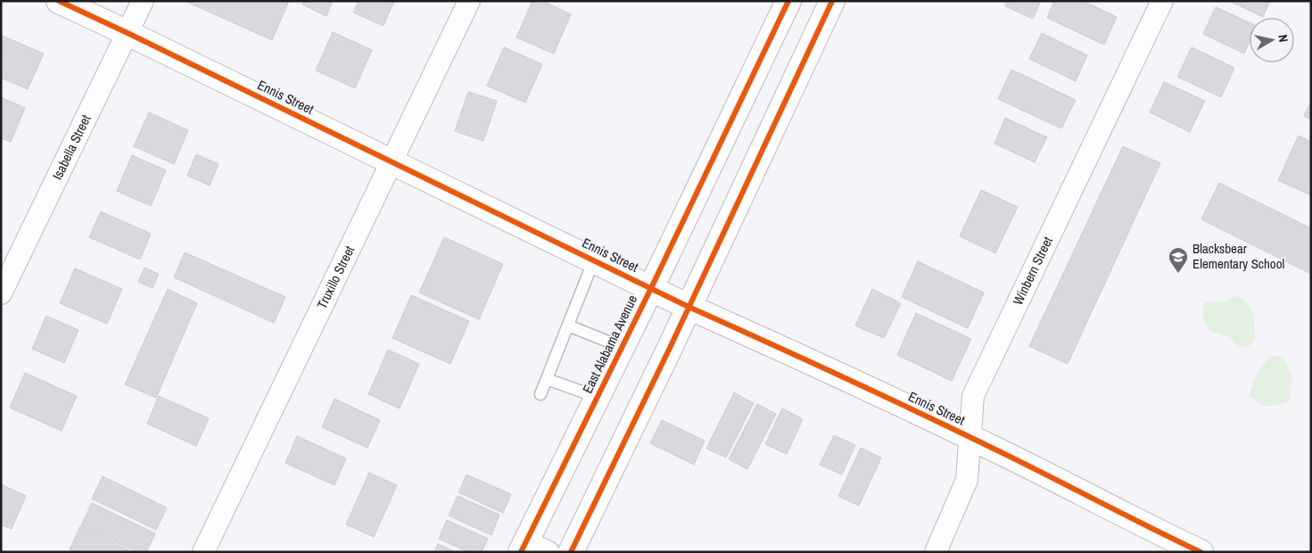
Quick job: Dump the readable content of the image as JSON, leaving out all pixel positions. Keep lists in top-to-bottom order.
{
  "streets": {
    "street": [
      "Ennis Street",
      "Isabella Street",
      "Winbern Street",
      "Truxillo Street",
      "East Alabama Avenue"
    ]
  },
  "crossings": [
    ["Ennis Street", "Isabella Street"],
    ["Ennis Street", "Winbern Street"],
    ["Ennis Street", "Truxillo Street"],
    ["Ennis Street", "East Alabama Avenue"]
  ],
  "places": {
    "school or university": ["Blacksbear Elementary School"]
  },
  "north": "right"
}
